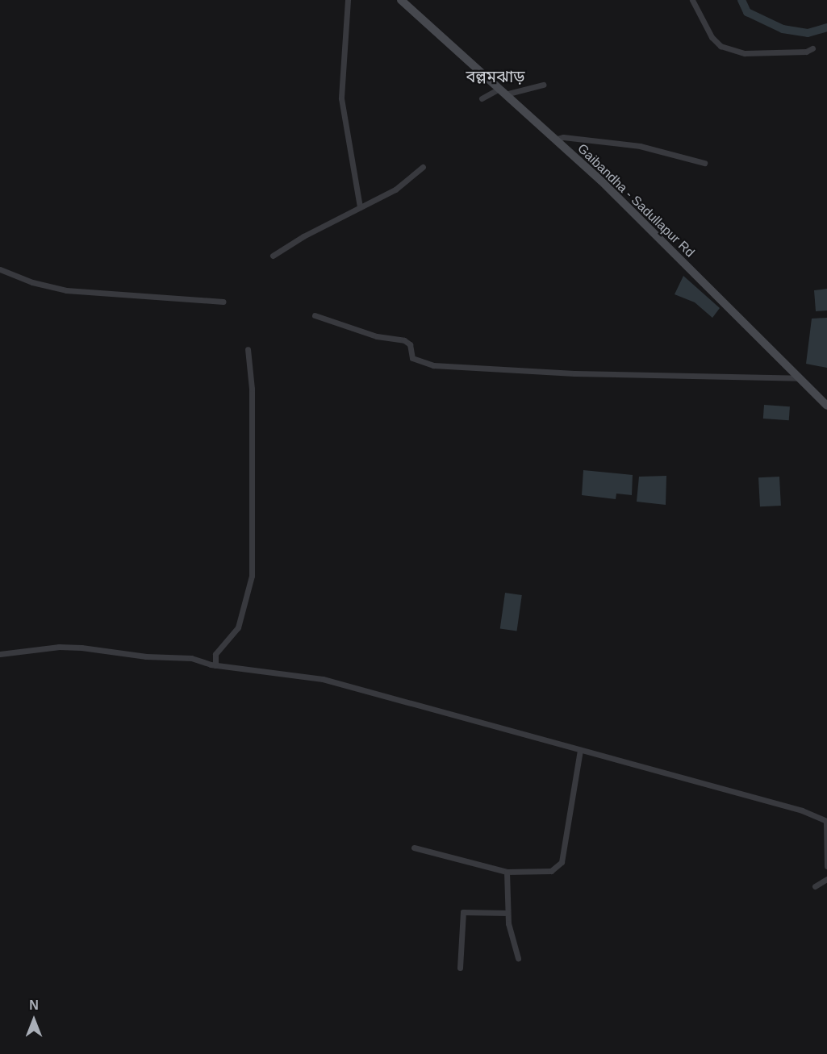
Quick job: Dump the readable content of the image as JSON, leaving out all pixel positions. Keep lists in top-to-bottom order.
{
  "streets": {
    "main road": ["Gaibandha - Sadullapur Rd"]
  },
  "districts": ["বল্লমঝাড়"],
  "north": "top"
}
